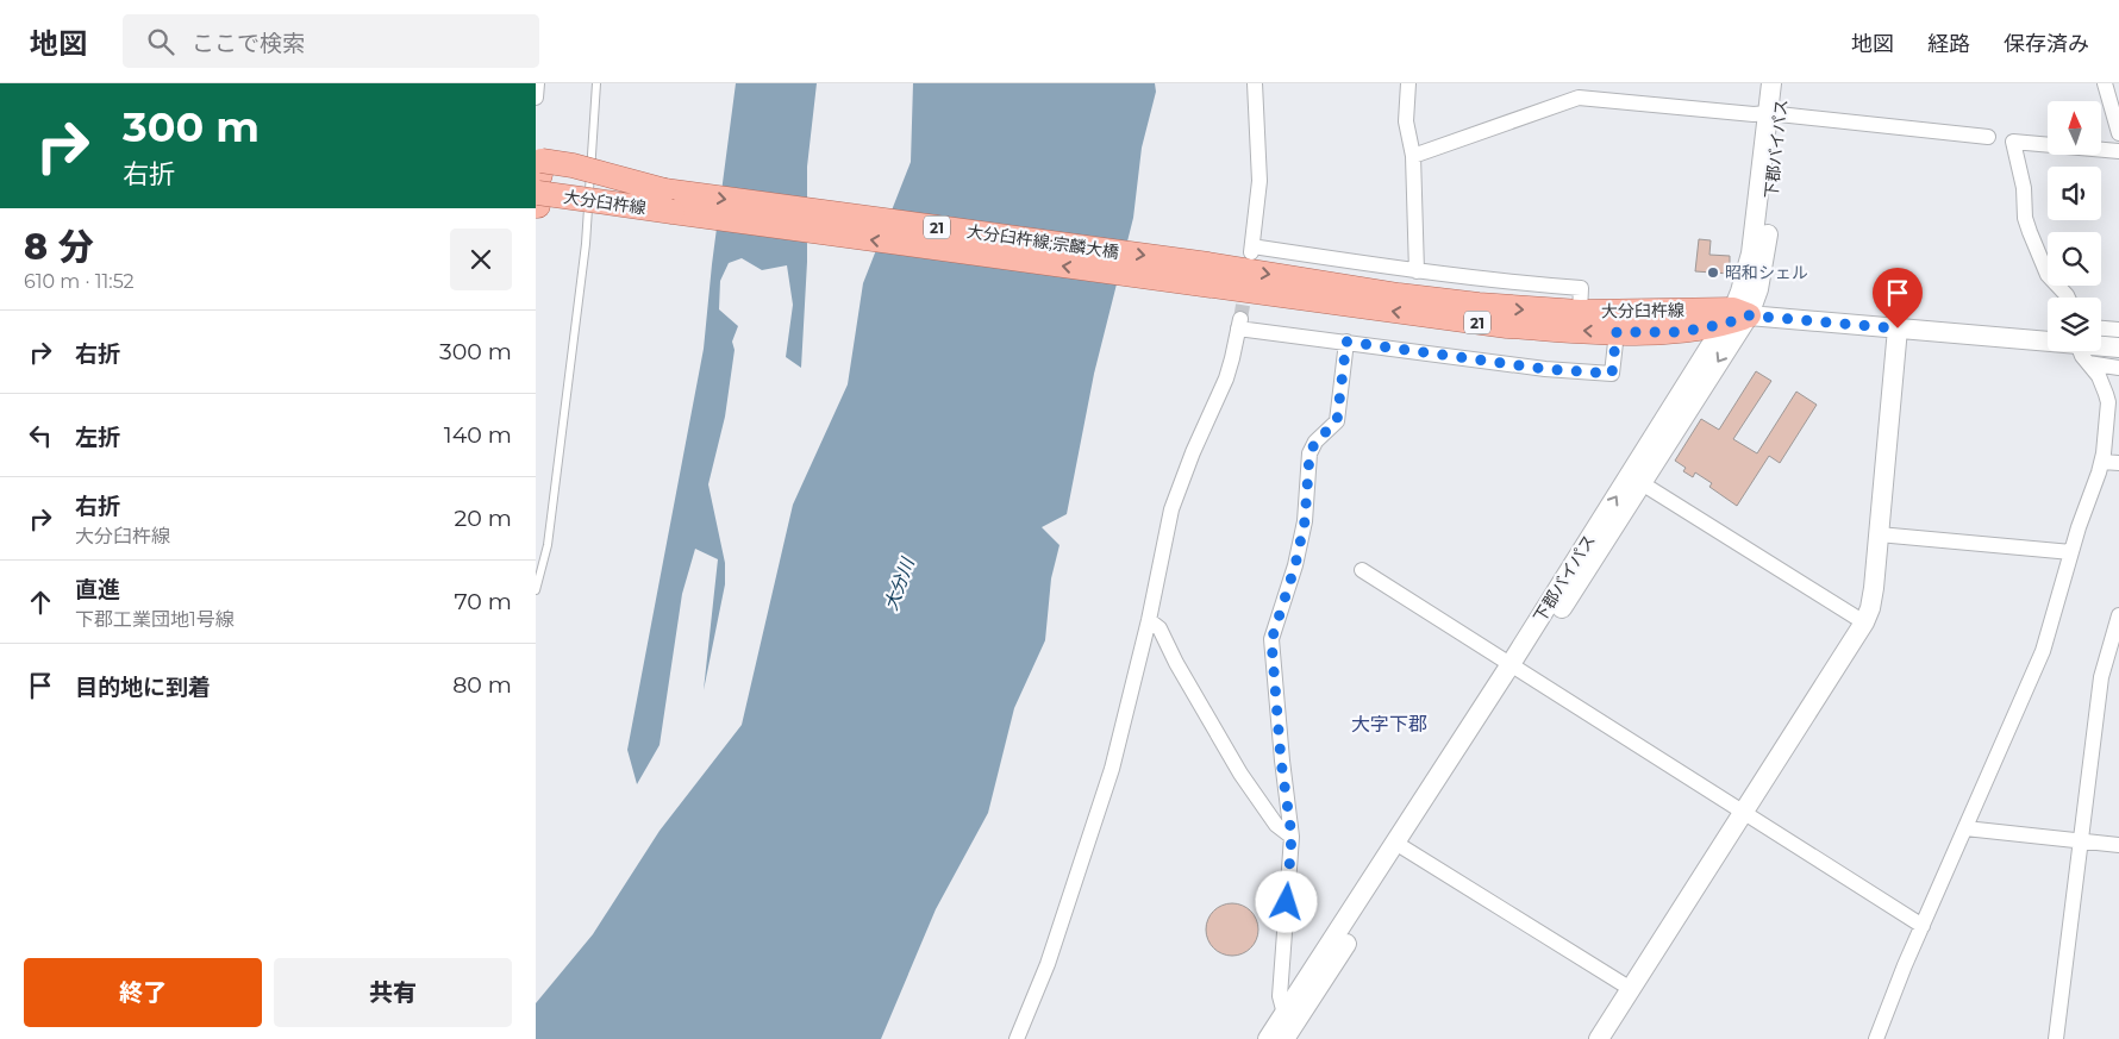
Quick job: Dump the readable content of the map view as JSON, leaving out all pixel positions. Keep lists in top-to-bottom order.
{
  "streets": {
    "main road": ["大分臼杵線", "21", "大分臼杵線;宗麟大橋"],
    "street": ["下郡バイパス"]
  },
  "crossings": [
    ["下郡バイパス", "大分臼杵線"],
    ["大分臼杵線", "大分臼杵線;宗麟大橋"]
  ],
  "districts": ["大字下郡"],
  "water": ["大分川"],
  "places": ["昭和シェル"],
  "north": "top",
  "page": {
    "header": "地図",
    "search": "ここで検索",
    "nav": ["地図", "経路", "保存済み"],
    "turn": ["300 m", "右折"],
    "heading": ["8 分", "610 m · 11:52"],
    "list": [
      {
        "name": "右折",
        "value": "300 m"
      },
      {
        "name": "左折",
        "value": "140 m"
      },
      {
        "name": "右折",
        "note": "大分臼杵線",
        "value": "20 m"
      },
      {
        "name": "直進",
        "note": "下郡工業団地1号線",
        "value": "70 m"
      },
      {
        "name": "目的地に到着",
        "value": "80 m"
      }
    ],
    "buttons": ["終了", "共有"]
  }
}
